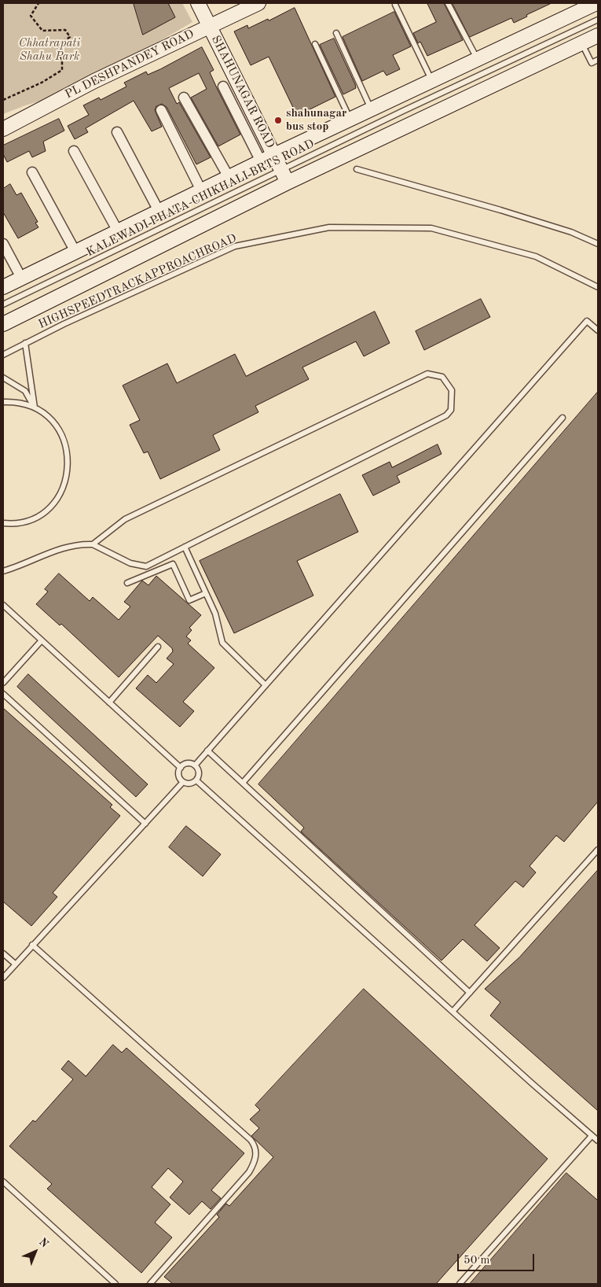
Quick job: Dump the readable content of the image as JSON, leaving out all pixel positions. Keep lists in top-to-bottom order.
{
  "streets": {
    "main road": ["PL DESHPANDEY ROAD", "SHAHUNAGAR ROAD"],
    "lane": ["KALEWADI PHATA-CHIKHALI BRTS ROAD", "HIGHSPEEDTRACKAPPROACHROAD"]
  },
  "crossings": [
    ["PL DESHPANDEY ROAD", "SHAHUNAGAR ROAD"],
    ["SHAHUNAGAR ROAD", "KALEWADI PHATA-CHIKHALI BRTS ROAD"]
  ],
  "parks": ["Chhatrapati Shahu Park"],
  "places": ["shahunagar bus stop"],
  "scale_bar": "50 m",
  "north": "top right"
}
